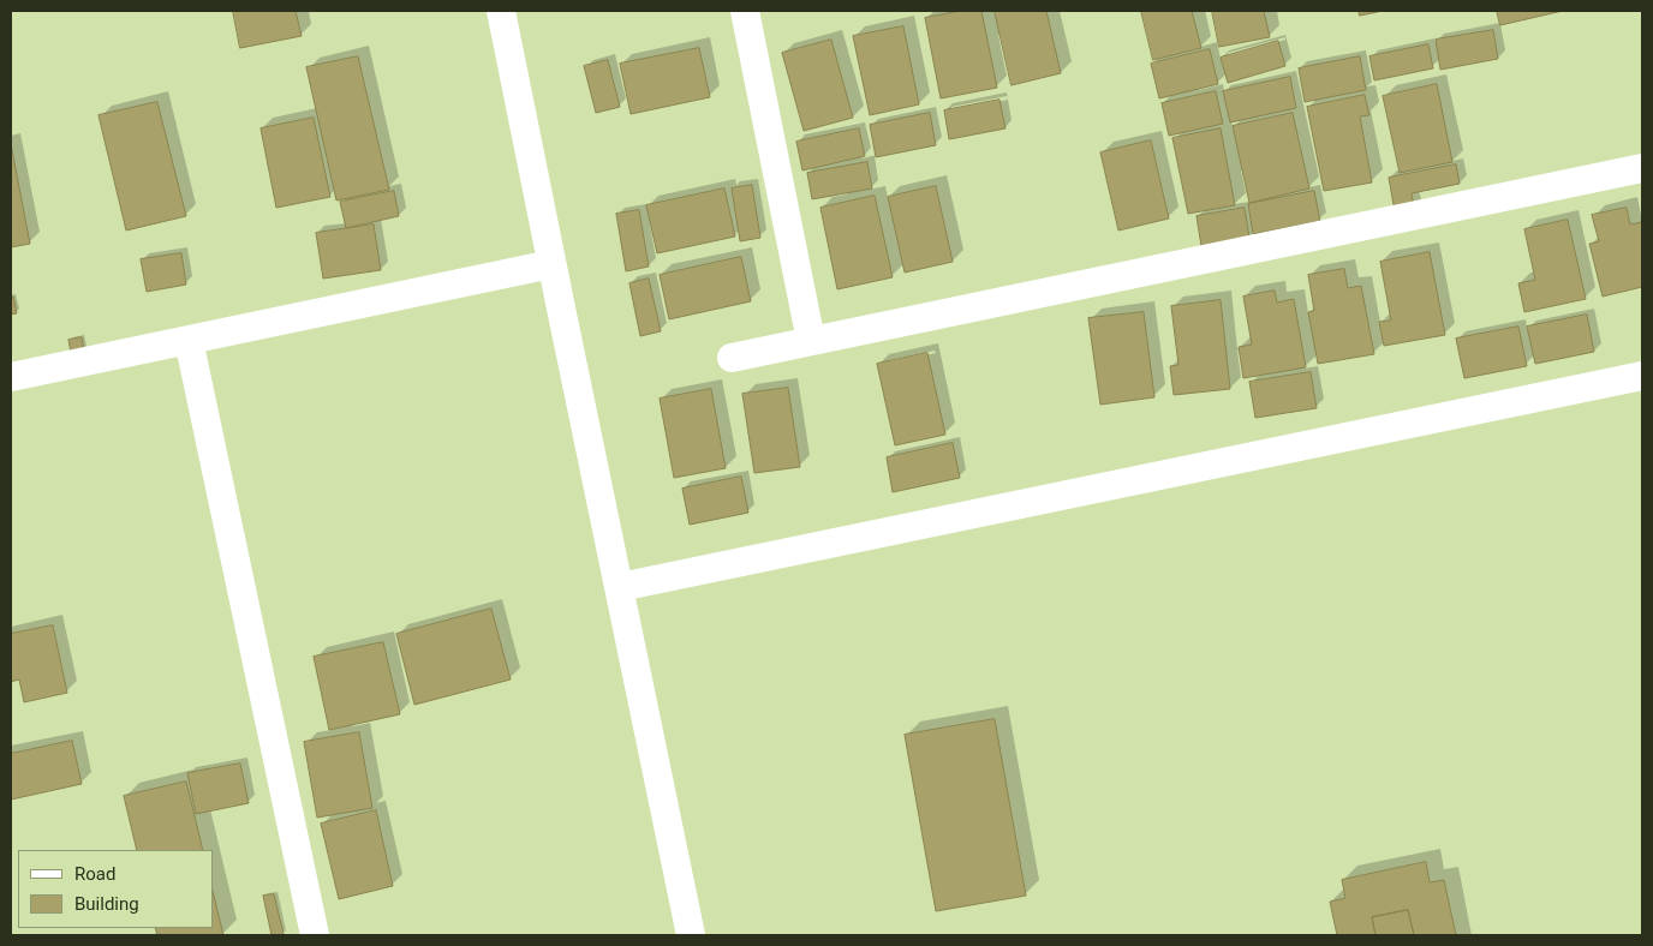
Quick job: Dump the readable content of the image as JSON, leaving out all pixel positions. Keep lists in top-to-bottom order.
{
  "legend": ["Road", "Building"]
}
